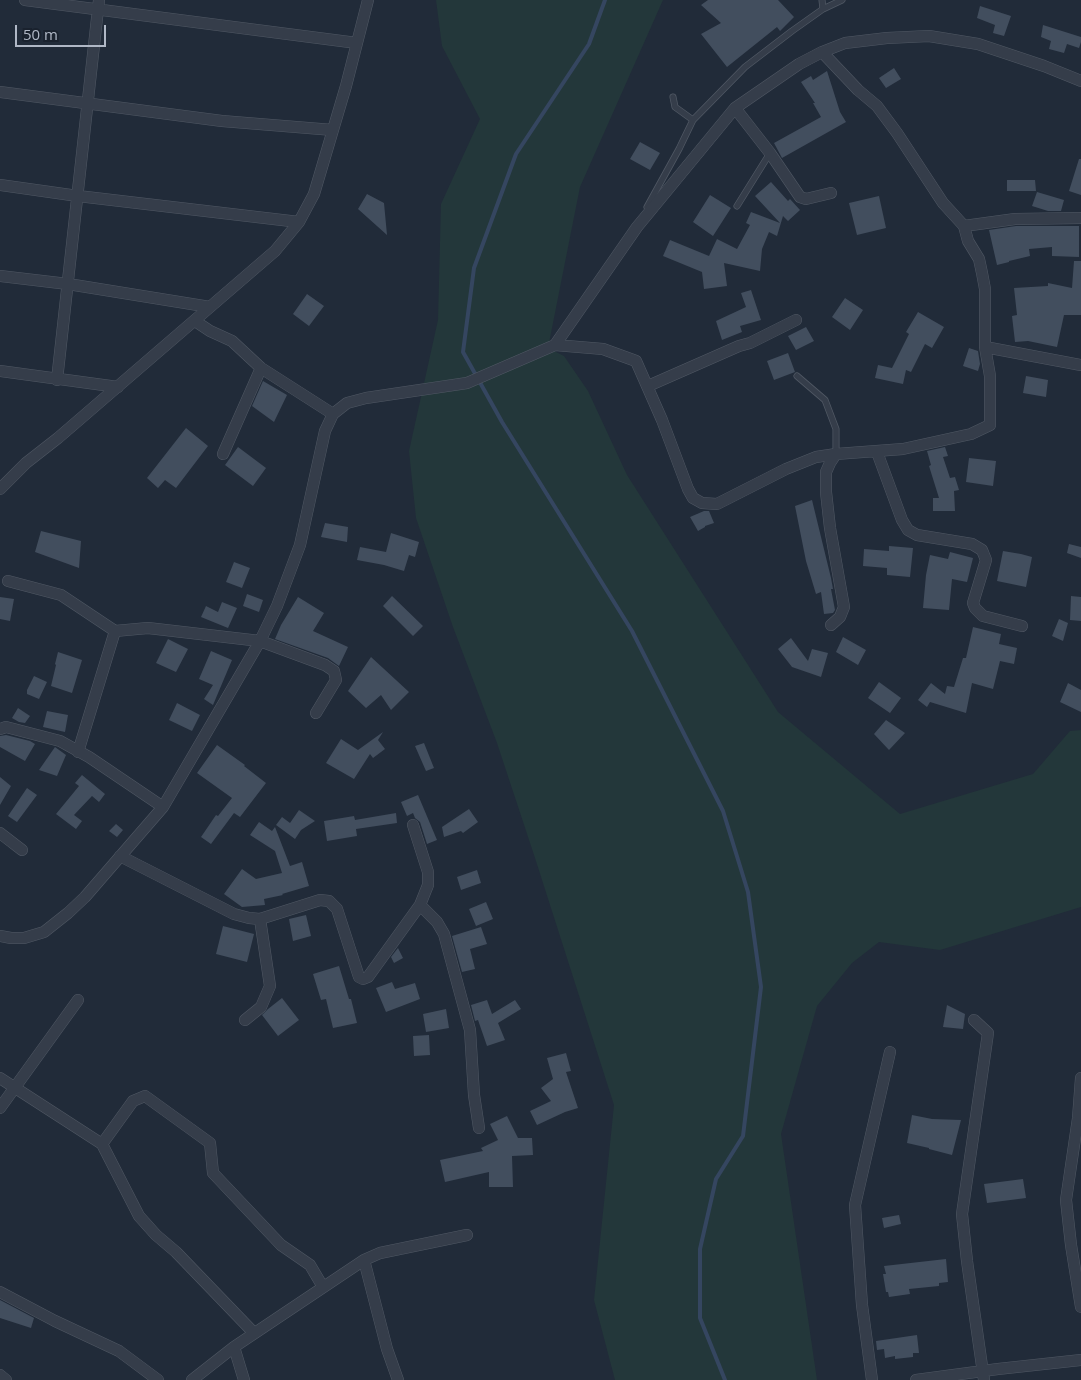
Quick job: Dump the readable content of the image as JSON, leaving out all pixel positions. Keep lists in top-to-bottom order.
{
  "scale_bar": "50 m"
}
